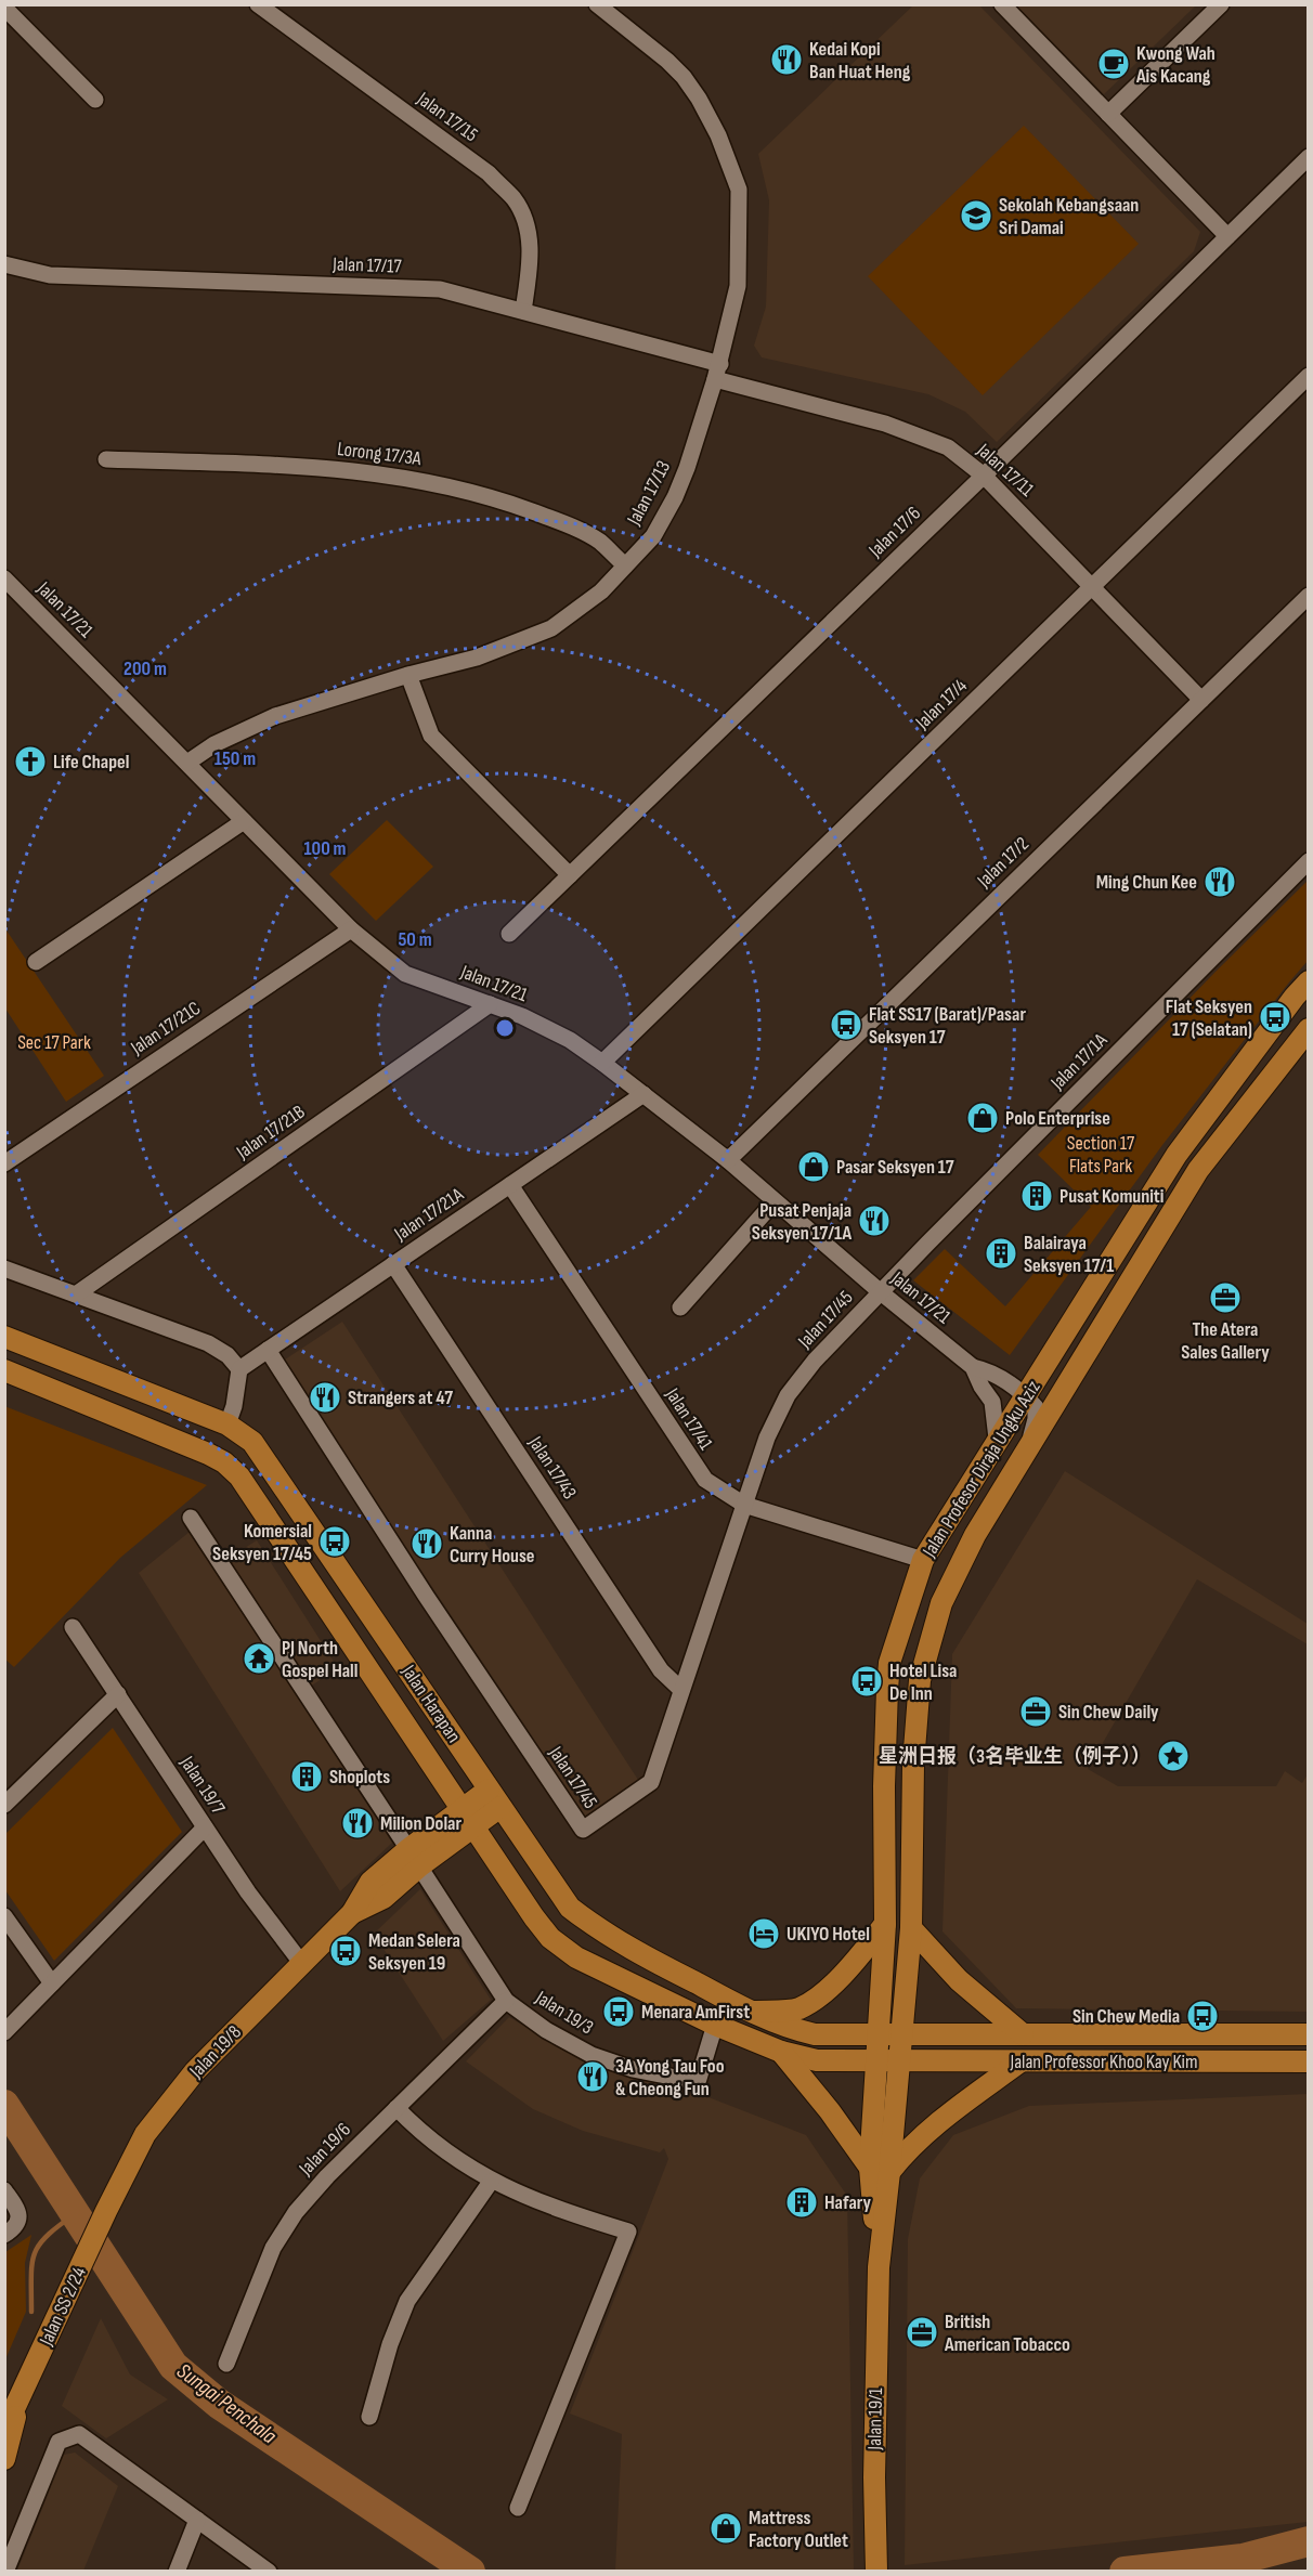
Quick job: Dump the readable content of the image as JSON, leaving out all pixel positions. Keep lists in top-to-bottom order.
{
  "streets": {
    "main road": [
      "Jalan Profesor Diraja Ungku Aziz",
      "Jalan Harapan",
      "Jalan 19/8",
      "Jalan Professor Khoo Kay Kim",
      "Jalan SS 2/24",
      "Jalan 19/1"
    ],
    "street": [
      "Jalan 17/15",
      "Jalan 17/17",
      "Lorong 17/3A",
      "Jalan 17/11",
      "Jalan 17/13",
      "Jalan 17/6",
      "Jalan 17/21",
      "Jalan 17/4",
      "Jalan 17/2",
      "Jalan 17/21C",
      "Jalan 17/1A",
      "Jalan 17/21B",
      "Jalan 17/21A",
      "Jalan 17/45",
      "Jalan 17/41",
      "Jalan 17/43",
      "Jalan 19/7",
      "Jalan 19/3",
      "Jalan 19/6"
    ]
  },
  "crossings": [
    ["Jalan 17/15", "Jalan 17/17"],
    ["Jalan 17/17", "Jalan 17/11"],
    ["Jalan 17/17", "Jalan 17/13"],
    ["Lorong 17/3A", "Jalan 17/13"],
    ["Jalan 17/11", "Jalan 17/13"],
    ["Jalan 17/11", "Jalan 17/6"],
    ["Jalan 17/11", "Jalan 17/4"],
    ["Jalan 17/11", "Jalan 17/2"],
    ["Jalan 17/13", "Jalan 17/21"],
    ["Jalan 17/21", "Jalan 17/4"],
    ["Jalan 17/21", "Jalan 17/2"],
    ["Jalan 17/21", "Jalan 17/21C"],
    ["Jalan 17/21", "Jalan 17/1A"],
    ["Jalan 17/21", "Jalan 17/21B"],
    ["Jalan 17/21", "Jalan 17/21A"],
    ["Jalan 17/21", "Jalan 17/45"],
    ["Jalan 17/21", "Jalan Profesor Diraja Ungku Aziz"],
    ["Jalan 17/1A", "Jalan 17/45"],
    ["Jalan 17/21A", "Jalan 17/45"],
    ["Jalan 17/21A", "Jalan 17/41"],
    ["Jalan 17/21A", "Jalan 17/43"],
    ["Jalan 17/45", "Jalan 17/41"],
    ["Jalan 17/45", "Jalan 17/43"],
    ["Jalan 17/41", "Jalan Profesor Diraja Ungku Aziz"],
    ["Jalan Profesor Diraja Ungku Aziz", "Jalan Harapan"],
    ["Jalan Profesor Diraja Ungku Aziz", "Jalan Professor Khoo Kay Kim"],
    ["Jalan Profesor Diraja Ungku Aziz", "Jalan 19/1"],
    ["Jalan Harapan", "Jalan 19/3"],
    ["Jalan Harapan", "Jalan 19/8"],
    ["Jalan Harapan", "Jalan Professor Khoo Kay Kim"],
    ["Jalan Harapan", "Jalan 19/1"],
    ["Jalan 19/7", "Jalan 19/8"],
    ["Jalan 19/3", "Jalan 19/8"],
    ["Jalan 19/3", "Jalan 19/6"],
    ["Jalan 19/8", "Jalan SS 2/24"],
    ["Jalan Professor Khoo Kay Kim", "Jalan 19/1"]
  ],
  "water": ["Sungai Penchala"],
  "parks": ["Sec 17 Park", "Section 17 Flats Park"],
  "places": {
    "restaurant": [
      "Kedai Kopi Ban Huat Heng",
      "Ming Chun Kee",
      "Pusat Penjaja Seksyen 17/1A",
      "Strangers at 47",
      "Kanna Curry House",
      "Milion Dolar",
      "3A Yong Tau Foo & Cheong Fun"
    ],
    "cafe": ["Kwong Wah Ais Kacang"],
    "school or university": ["Sekolah Kebangsaan Sri Damai"],
    "church": ["Life Chapel"],
    "bus stop": [
      "Flat Seksyen 17 (Selatan)",
      "Flat SS17 (Barat)/Pasar Seksyen 17",
      "Komersial Seksyen 17/45",
      "Hotel Lisa De Inn",
      "Medan Selera Seksyen 19",
      "Menara AmFirst",
      "Sin Chew Media"
    ],
    "shop": ["Polo Enterprise", "Pasar Seksyen 17", "Mattress Factory Outlet"],
    "building": [
      "Pusat Komuniti",
      "Balairaya Seksyen 17/1",
      "Shoplots",
      "Hafary"
    ],
    "office": ["The Atera Sales Gallery", "Sin Chew Daily", "British American Tobacco"],
    "temple": ["PJ North Gospel Hall"],
    "place": ["星洲日报（3名毕业生（例子））"],
    "hotel": ["UKIYO Hotel"]
  },
  "rings": [
    "200 m",
    "150 m",
    "100 m",
    "50 m"
  ]
}
